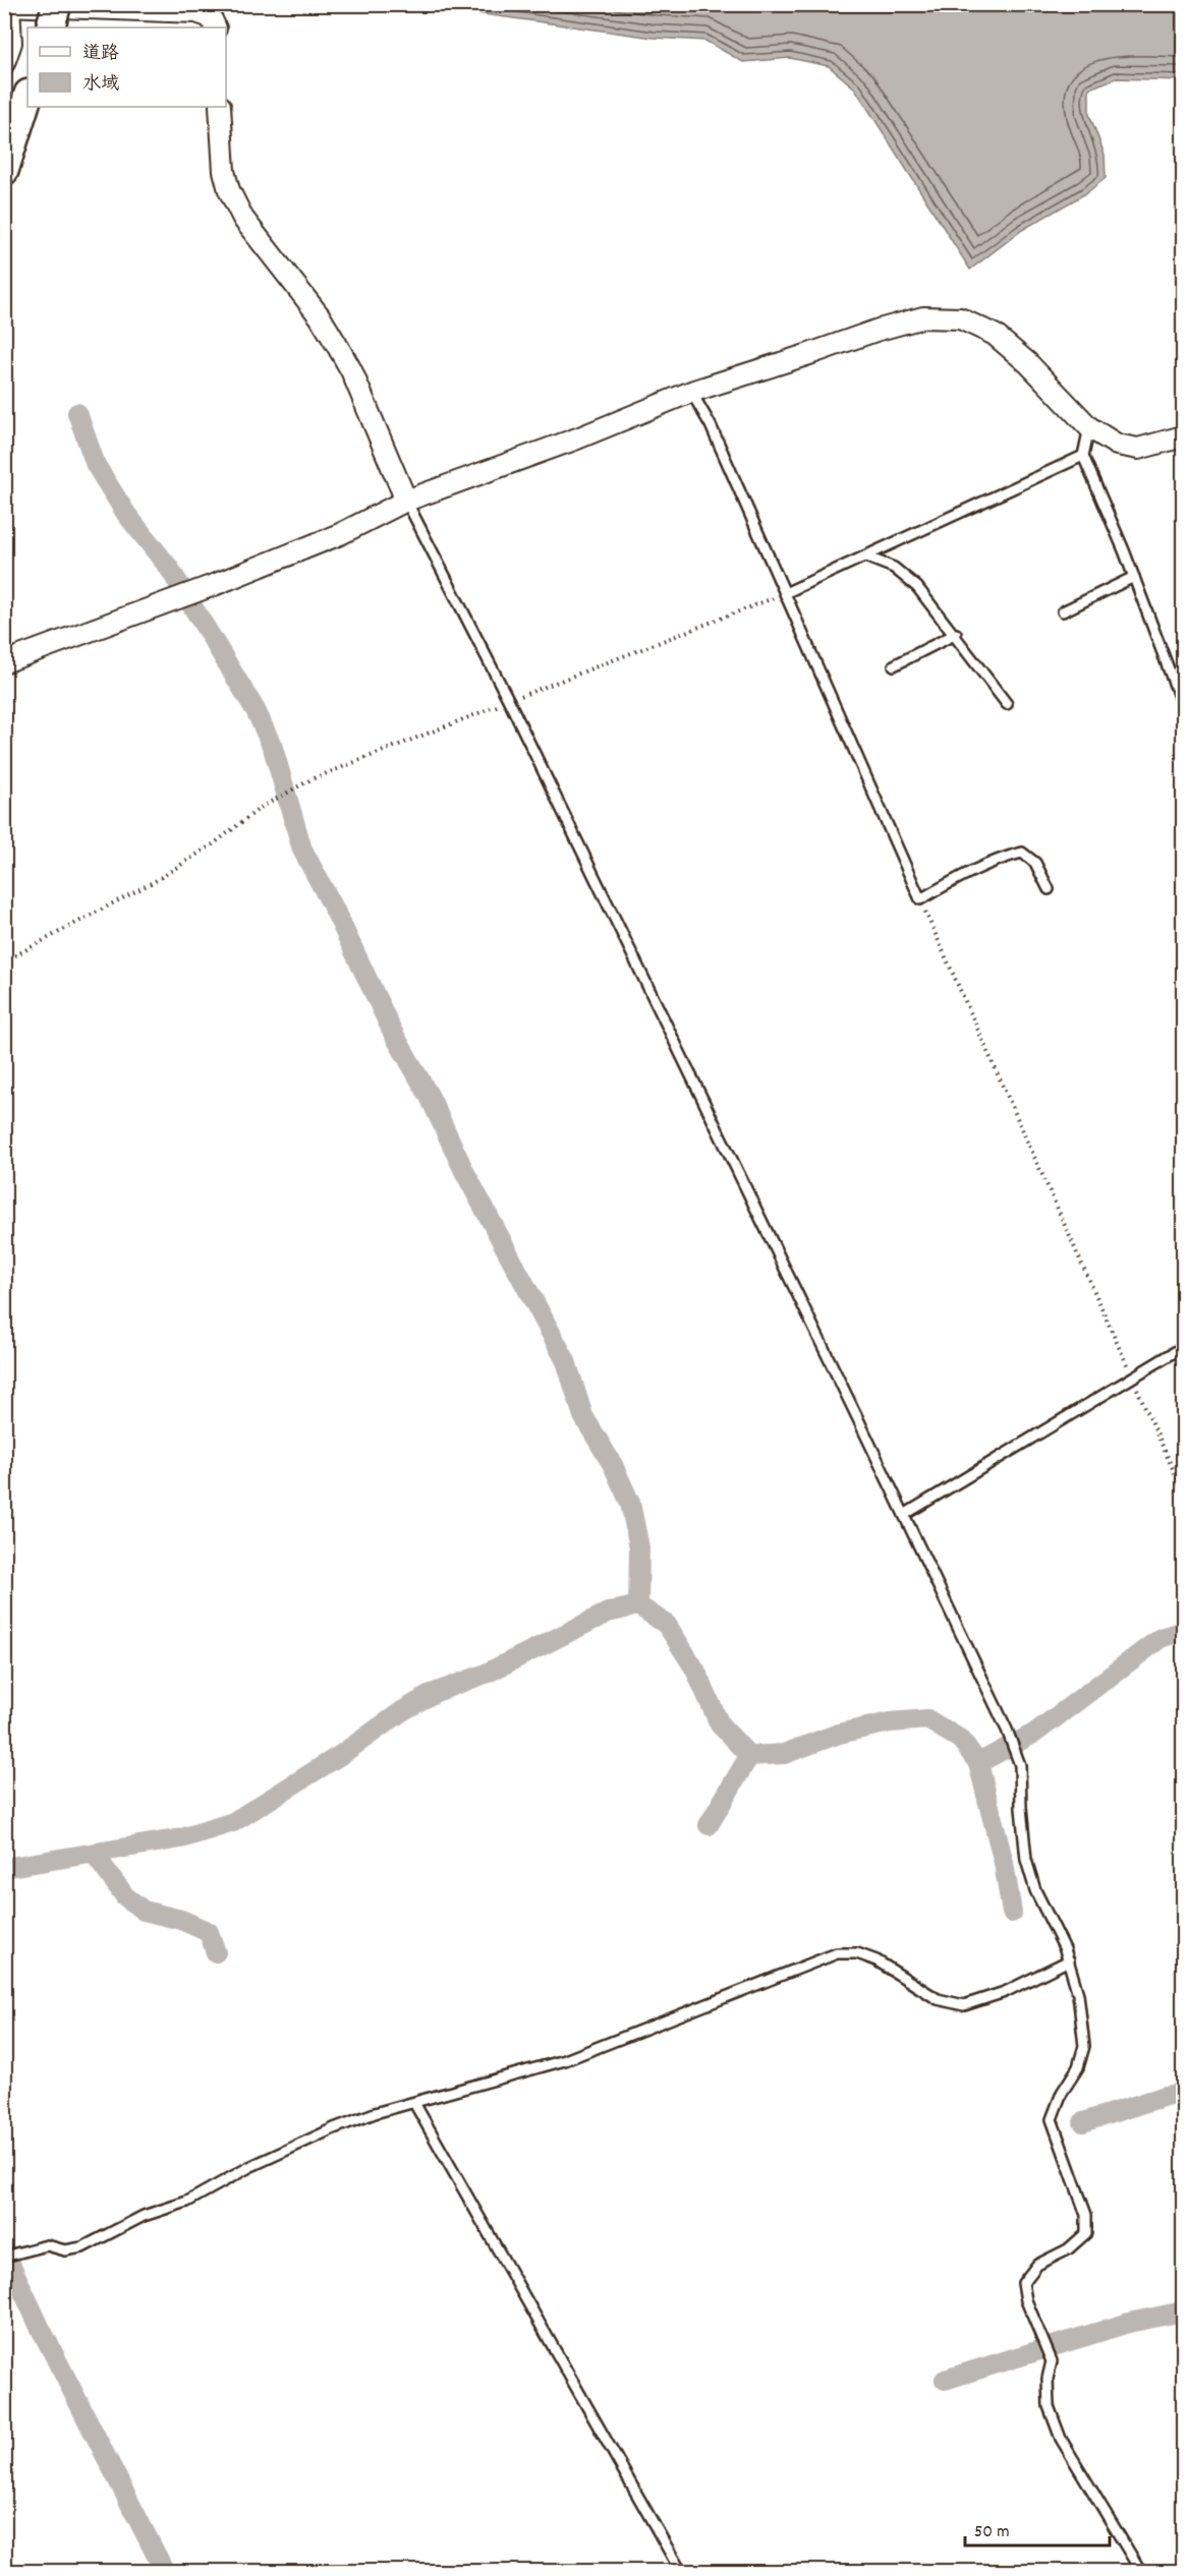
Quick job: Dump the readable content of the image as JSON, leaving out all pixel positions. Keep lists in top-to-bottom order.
{
  "legend": ["道路", "水域"],
  "scale_bar": "50 m"
}
